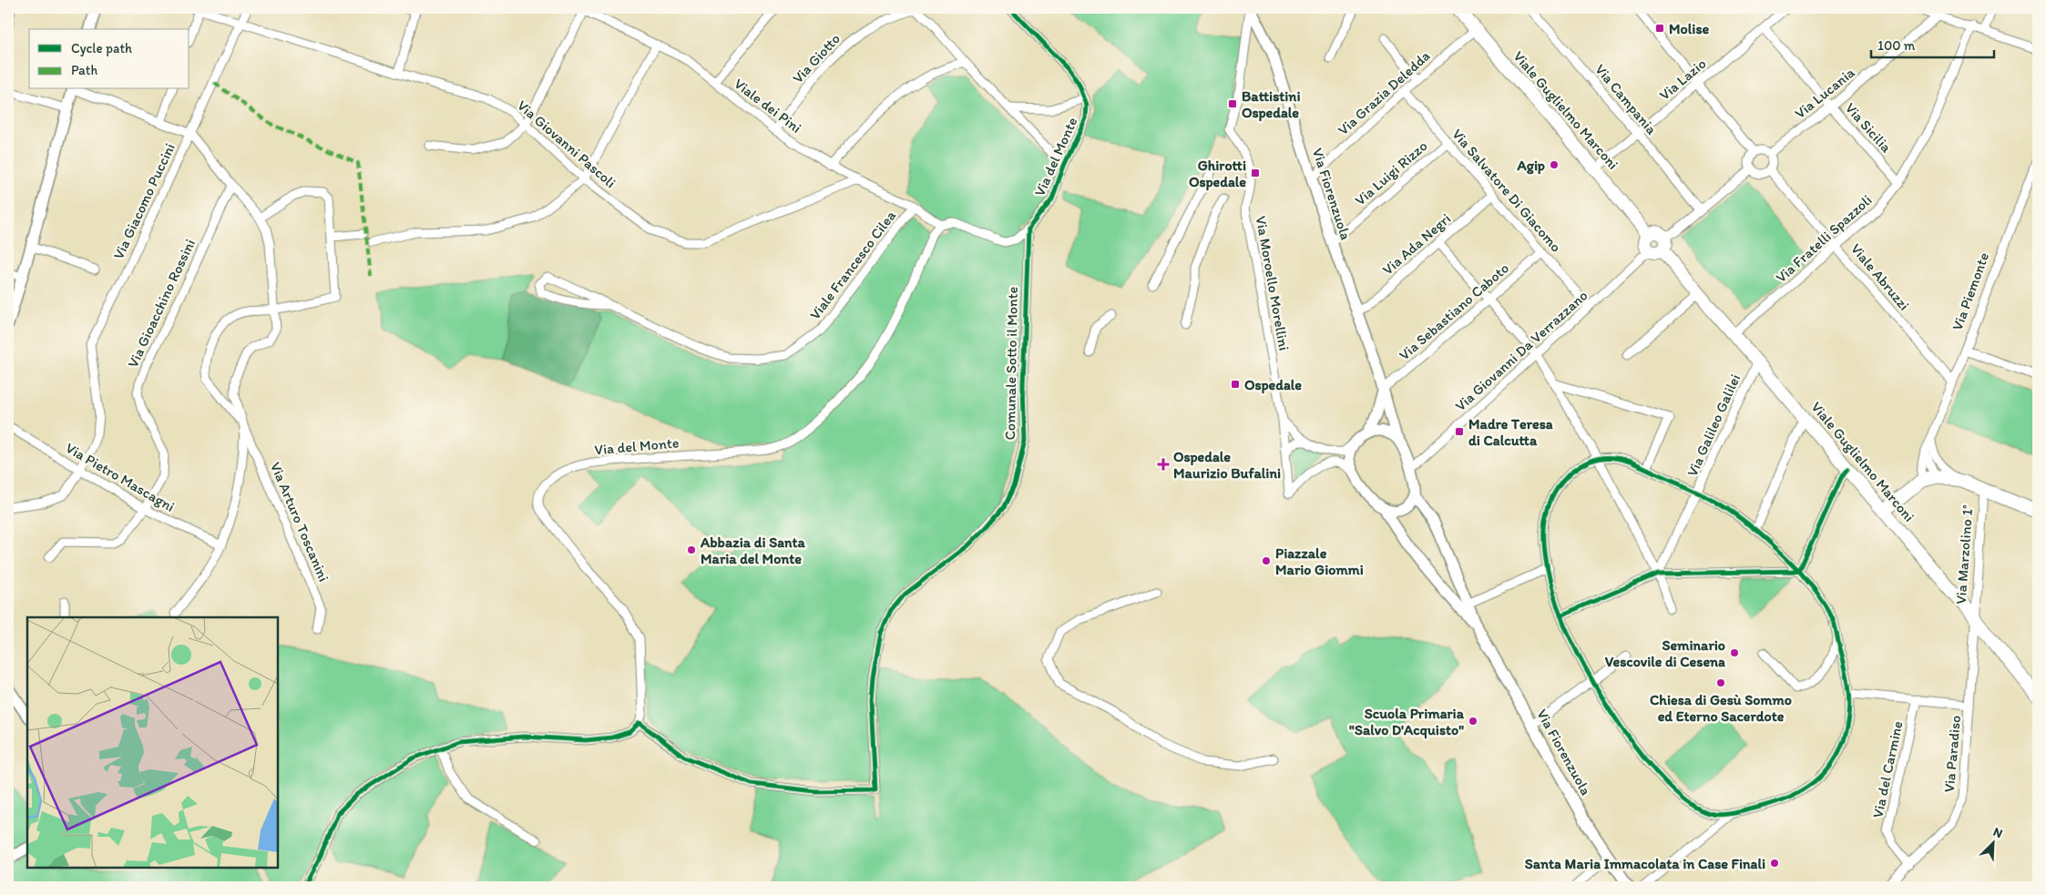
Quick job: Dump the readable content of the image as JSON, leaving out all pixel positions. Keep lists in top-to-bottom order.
{
  "streets": {
    "main road": ["Viale Guglielmo Marconi", "Via Marzolino 1°"],
    "street": [
      "Via Giotto",
      "Via Lazio",
      "Via Grazia Deledda",
      "Via Lucania",
      "Via Campania",
      "Viale dei Pini",
      "Via Sicilia",
      "Via Giovanni Pascoli",
      "Via del Monte",
      "Via Luigi Rizzo",
      "Via Salvatore Di Giacomo",
      "Via Fiorenzuola",
      "Via Giacomo Puccini",
      "Via Fratelli Spazzoli",
      "Via Ada Negri",
      "Viale Francesco Cilea",
      "Viale Abruzzi",
      "Via Moroello Morellini",
      "Via Piemonte",
      "Via Gioacchino Rossini",
      "Via Sebastiano Caboto",
      "Via Giovanni Da Verrazzano",
      "Comunale Sotto il Monte",
      "Via Galileo Galilei",
      "Via Pietro Mascagni",
      "Via Arturo Toscanini",
      "Via Paradiso",
      "Via del Carmine"
    ]
  },
  "crossings": [
    ["Via Giotto", "Viale dei Pini"],
    ["Via Lazio", "Via Campania"],
    ["Via Lazio", "Viale Guglielmo Marconi"],
    ["Via Lazio", "Via Sicilia"],
    ["Via Grazia Deledda", "Viale Guglielmo Marconi"],
    ["Via Grazia Deledda", "Via Salvatore Di Giacomo"],
    ["Via Grazia Deledda", "Via Fiorenzuola"],
    ["Via Lucania", "Via Sicilia"],
    ["Via Lucania", "Viale Abruzzi"],
    ["Viale dei Pini", "Via Giovanni Pascoli"],
    ["Viale dei Pini", "Via del Monte"],
    ["Viale dei Pini", "Viale Francesco Cilea"],
    ["Viale Guglielmo Marconi", "Via Fratelli Spazzoli"],
    ["Viale Guglielmo Marconi", "Via Giovanni Da Verrazzano"],
    ["Viale Guglielmo Marconi", "Via Galileo Galilei"],
    ["Viale Guglielmo Marconi", "Via Marzolino 1°"],
    ["Viale Guglielmo Marconi", "Via Paradiso"],
    ["Via Sicilia", "Via Fratelli Spazzoli"],
    ["Via Giovanni Pascoli", "Via Giacomo Puccini"],
    ["Via del Monte", "Comunale Sotto il Monte"],
    ["Via Luigi Rizzo", "Via Salvatore Di Giacomo"],
    ["Via Luigi Rizzo", "Via Fiorenzuola"],
    ["Via Salvatore Di Giacomo", "Via Ada Negri"],
    ["Via Salvatore Di Giacomo", "Via Sebastiano Caboto"],
    ["Via Salvatore Di Giacomo", "Via Giovanni Da Verrazzano"],
    ["Via Fiorenzuola", "Via Ada Negri"],
    ["Via Fiorenzuola", "Via Moroello Morellini"],
    ["Via Fiorenzuola", "Via Sebastiano Caboto"],
    ["Via Fiorenzuola", "Via Giovanni Da Verrazzano"],
    ["Via Giacomo Puccini", "Via Pietro Mascagni"],
    ["Via Fratelli Spazzoli", "Viale Abruzzi"],
    ["Viale Abruzzi", "Via Piemonte"],
    ["Via Piemonte", "Via Marzolino 1°"],
    ["Via Gioacchino Rossini", "Via Pietro Mascagni"],
    ["Via Marzolino 1°", "Via Paradiso"],
    ["Via Paradiso", "Via del Carmine"]
  ],
  "places": {
    "transit": [
      "Molise",
      "Battistini Ospedale",
      "Ghirotti Ospedale",
      "Ospedale",
      "Madre Teresa di Calcutta"
    ],
    "other": [
      "Agip",
      "Abbazia di Santa Maria del Monte",
      "Piazzale Mario Giommi",
      "Seminario Vescovile di Cesena",
      "Chiesa di Gesù Sommo ed Eterno Sacerdote",
      "Scuola Primaria \"Salvo D'Acquisto\"",
      "Santa Maria Immacolata in Case Finali"
    ],
    "health": ["Ospedale Maurizio Bufalini"]
  },
  "legend": ["Cycle path", "Path"],
  "scale_bar": "100 m",
  "north": "top right"
}
